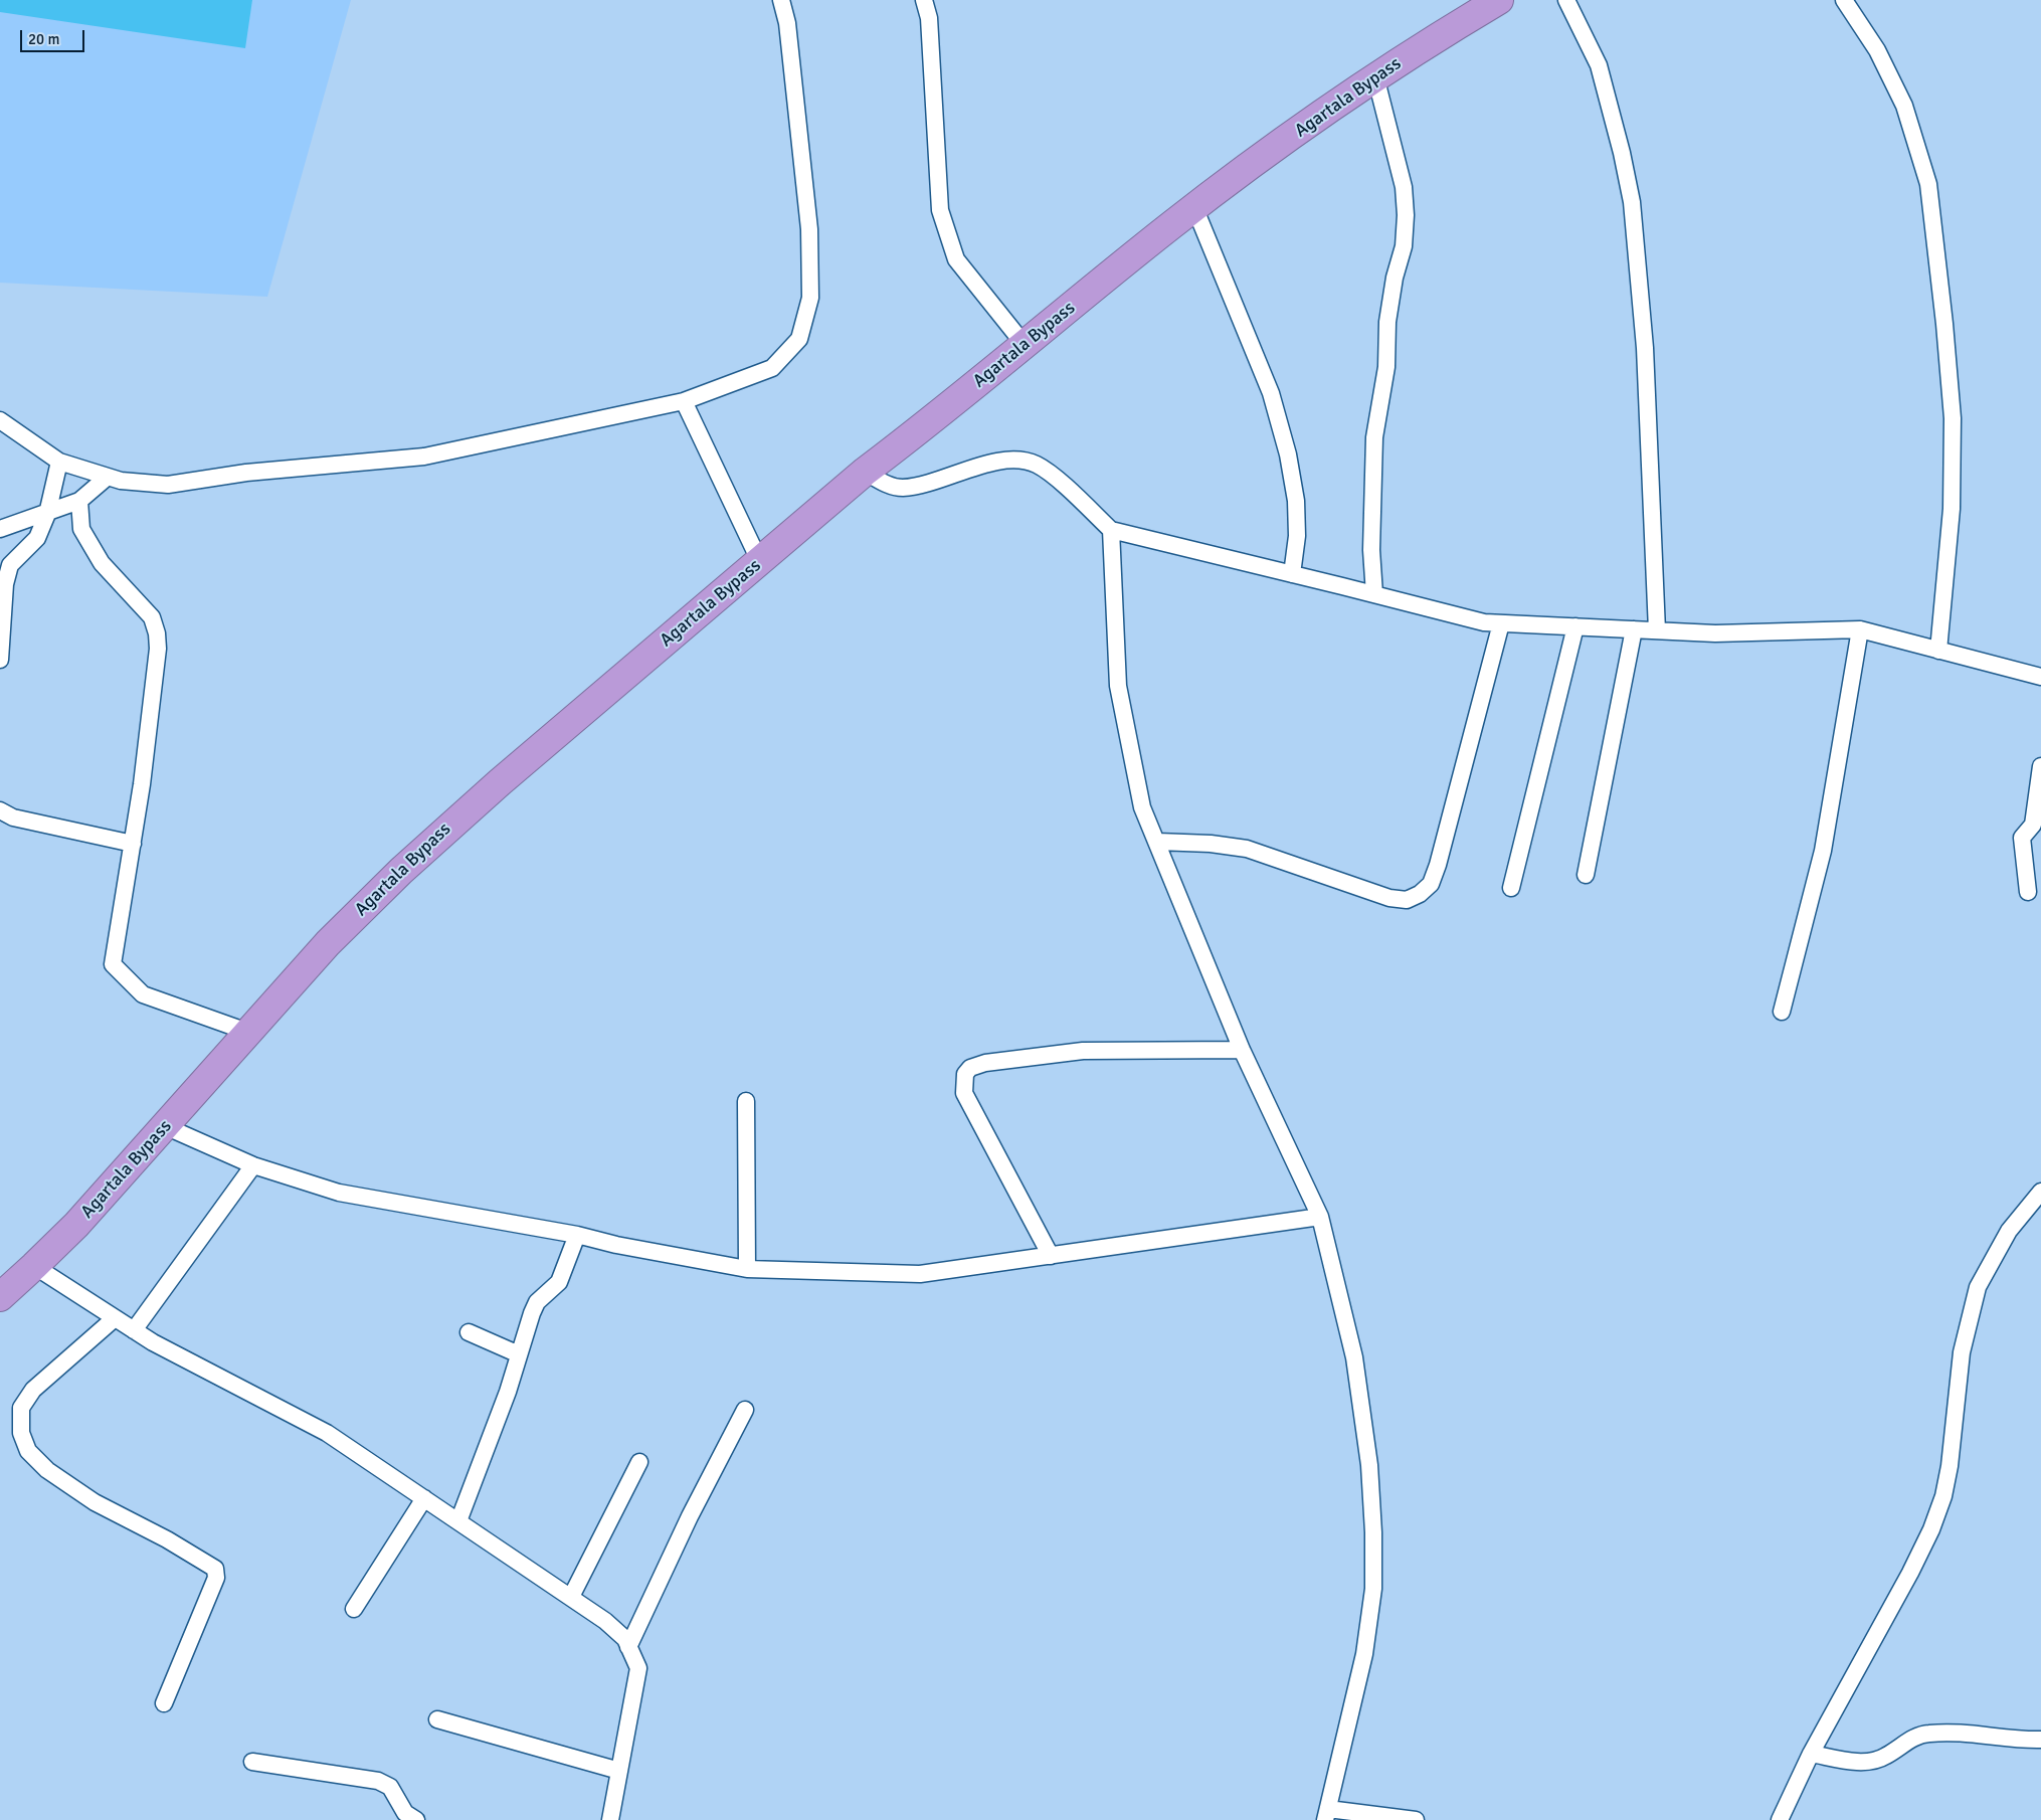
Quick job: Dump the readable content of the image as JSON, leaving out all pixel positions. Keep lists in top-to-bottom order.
{
  "streets": {
    "highway": ["Agartala Bypass"]
  },
  "scale_bar": "20 m"
}
